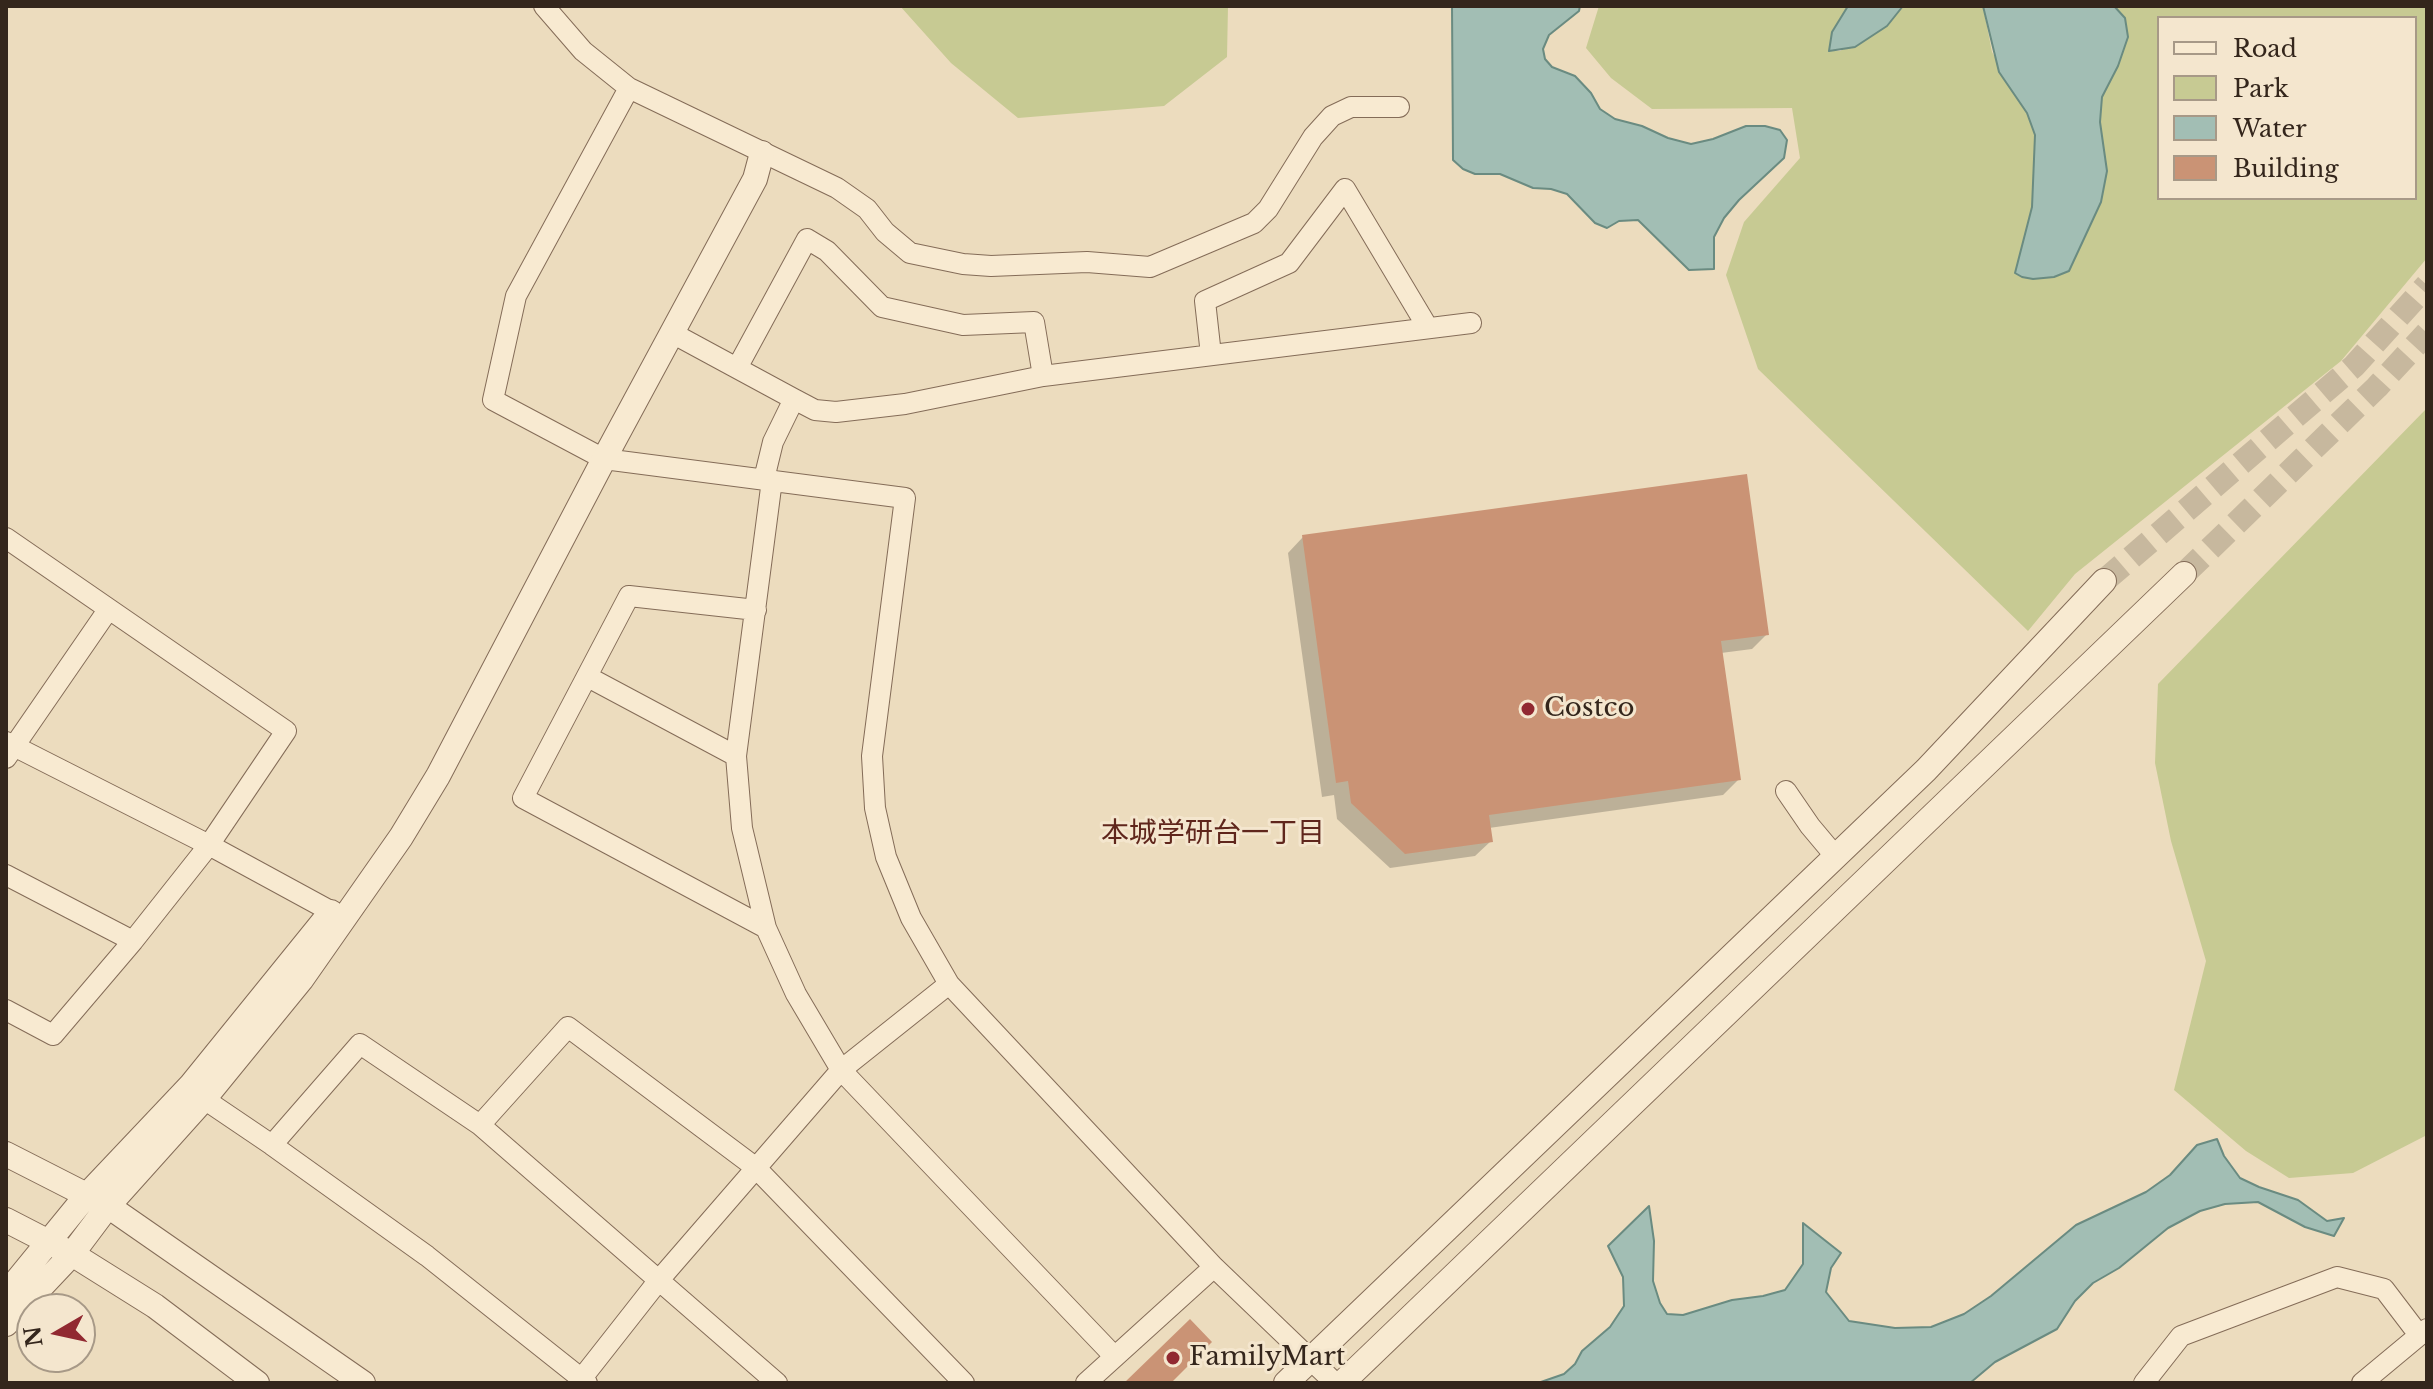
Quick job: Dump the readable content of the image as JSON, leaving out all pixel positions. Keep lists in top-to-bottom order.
{
  "districts": ["本城学研台一丁目"],
  "places": ["Costco", "FamilyMart"],
  "legend": [
    "Road",
    "Park",
    "Water",
    "Building"
  ],
  "north": "left"
}
